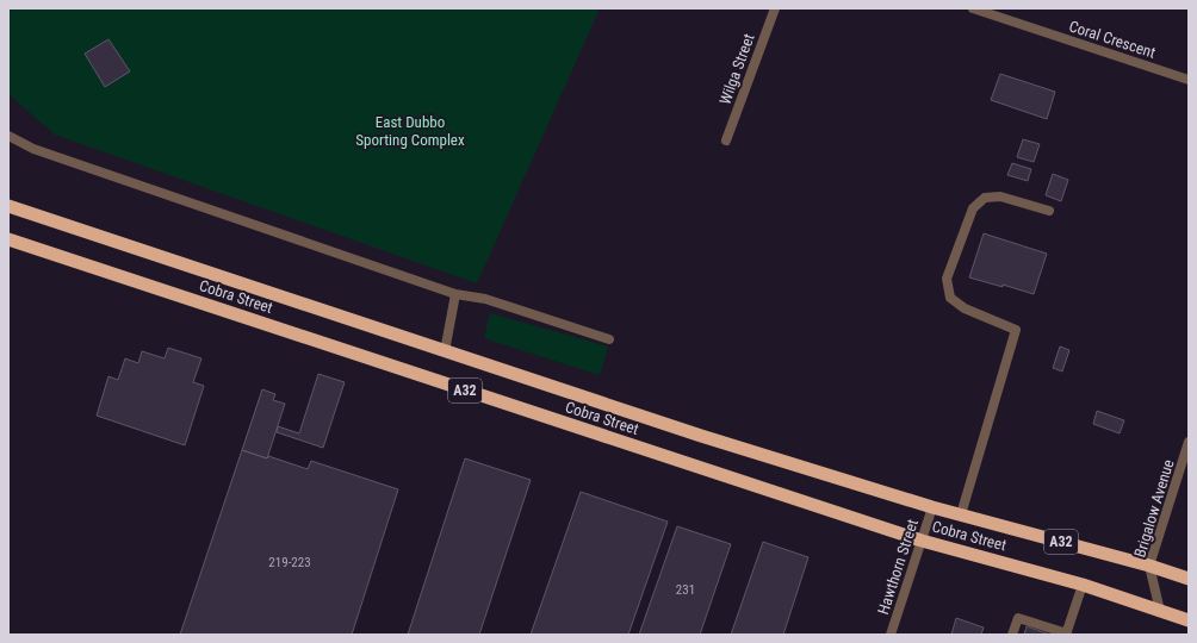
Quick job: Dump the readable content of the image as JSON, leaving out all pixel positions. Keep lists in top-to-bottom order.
{
  "streets": {
    "highway": ["Cobra Street", "A32"],
    "street": [
      "Coral Crescent",
      "Wilga Street",
      "Brigalow Avenue",
      "Hawthorn Street"
    ]
  },
  "crossings": [
    ["Cobra Street", "Brigalow Avenue"],
    ["Cobra Street", "Hawthorn Street"]
  ],
  "parks": ["East Dubbo Sporting Complex"],
  "house_numbers": ["219-223", "231"]
}
